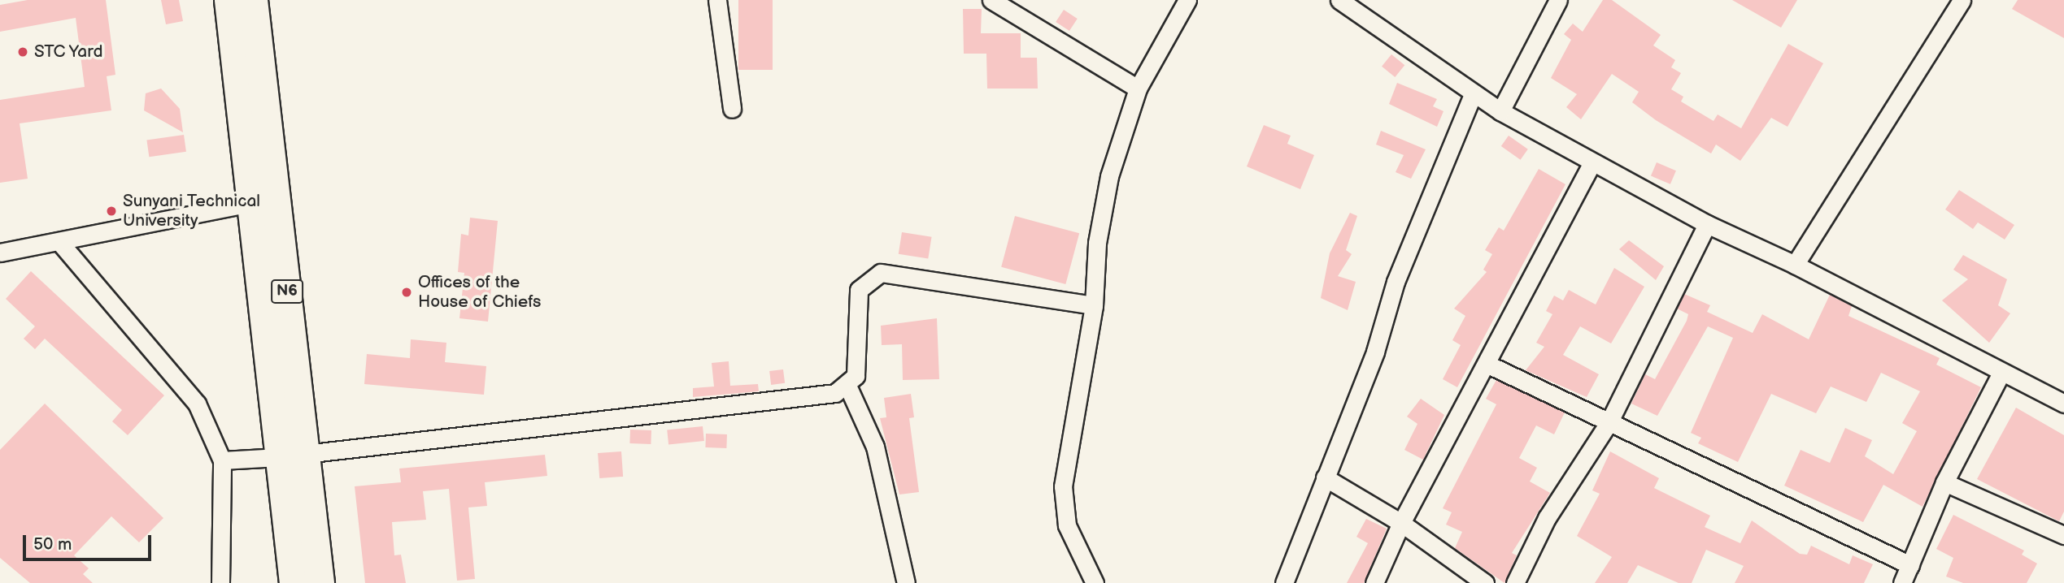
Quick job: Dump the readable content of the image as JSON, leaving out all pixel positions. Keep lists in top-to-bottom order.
{
  "streets": {
    "main road": ["N6"]
  },
  "places": ["STC Yard", "Sunyani Technical University", "Offices of the House of Chiefs"],
  "scale_bar": "50 m"
}
